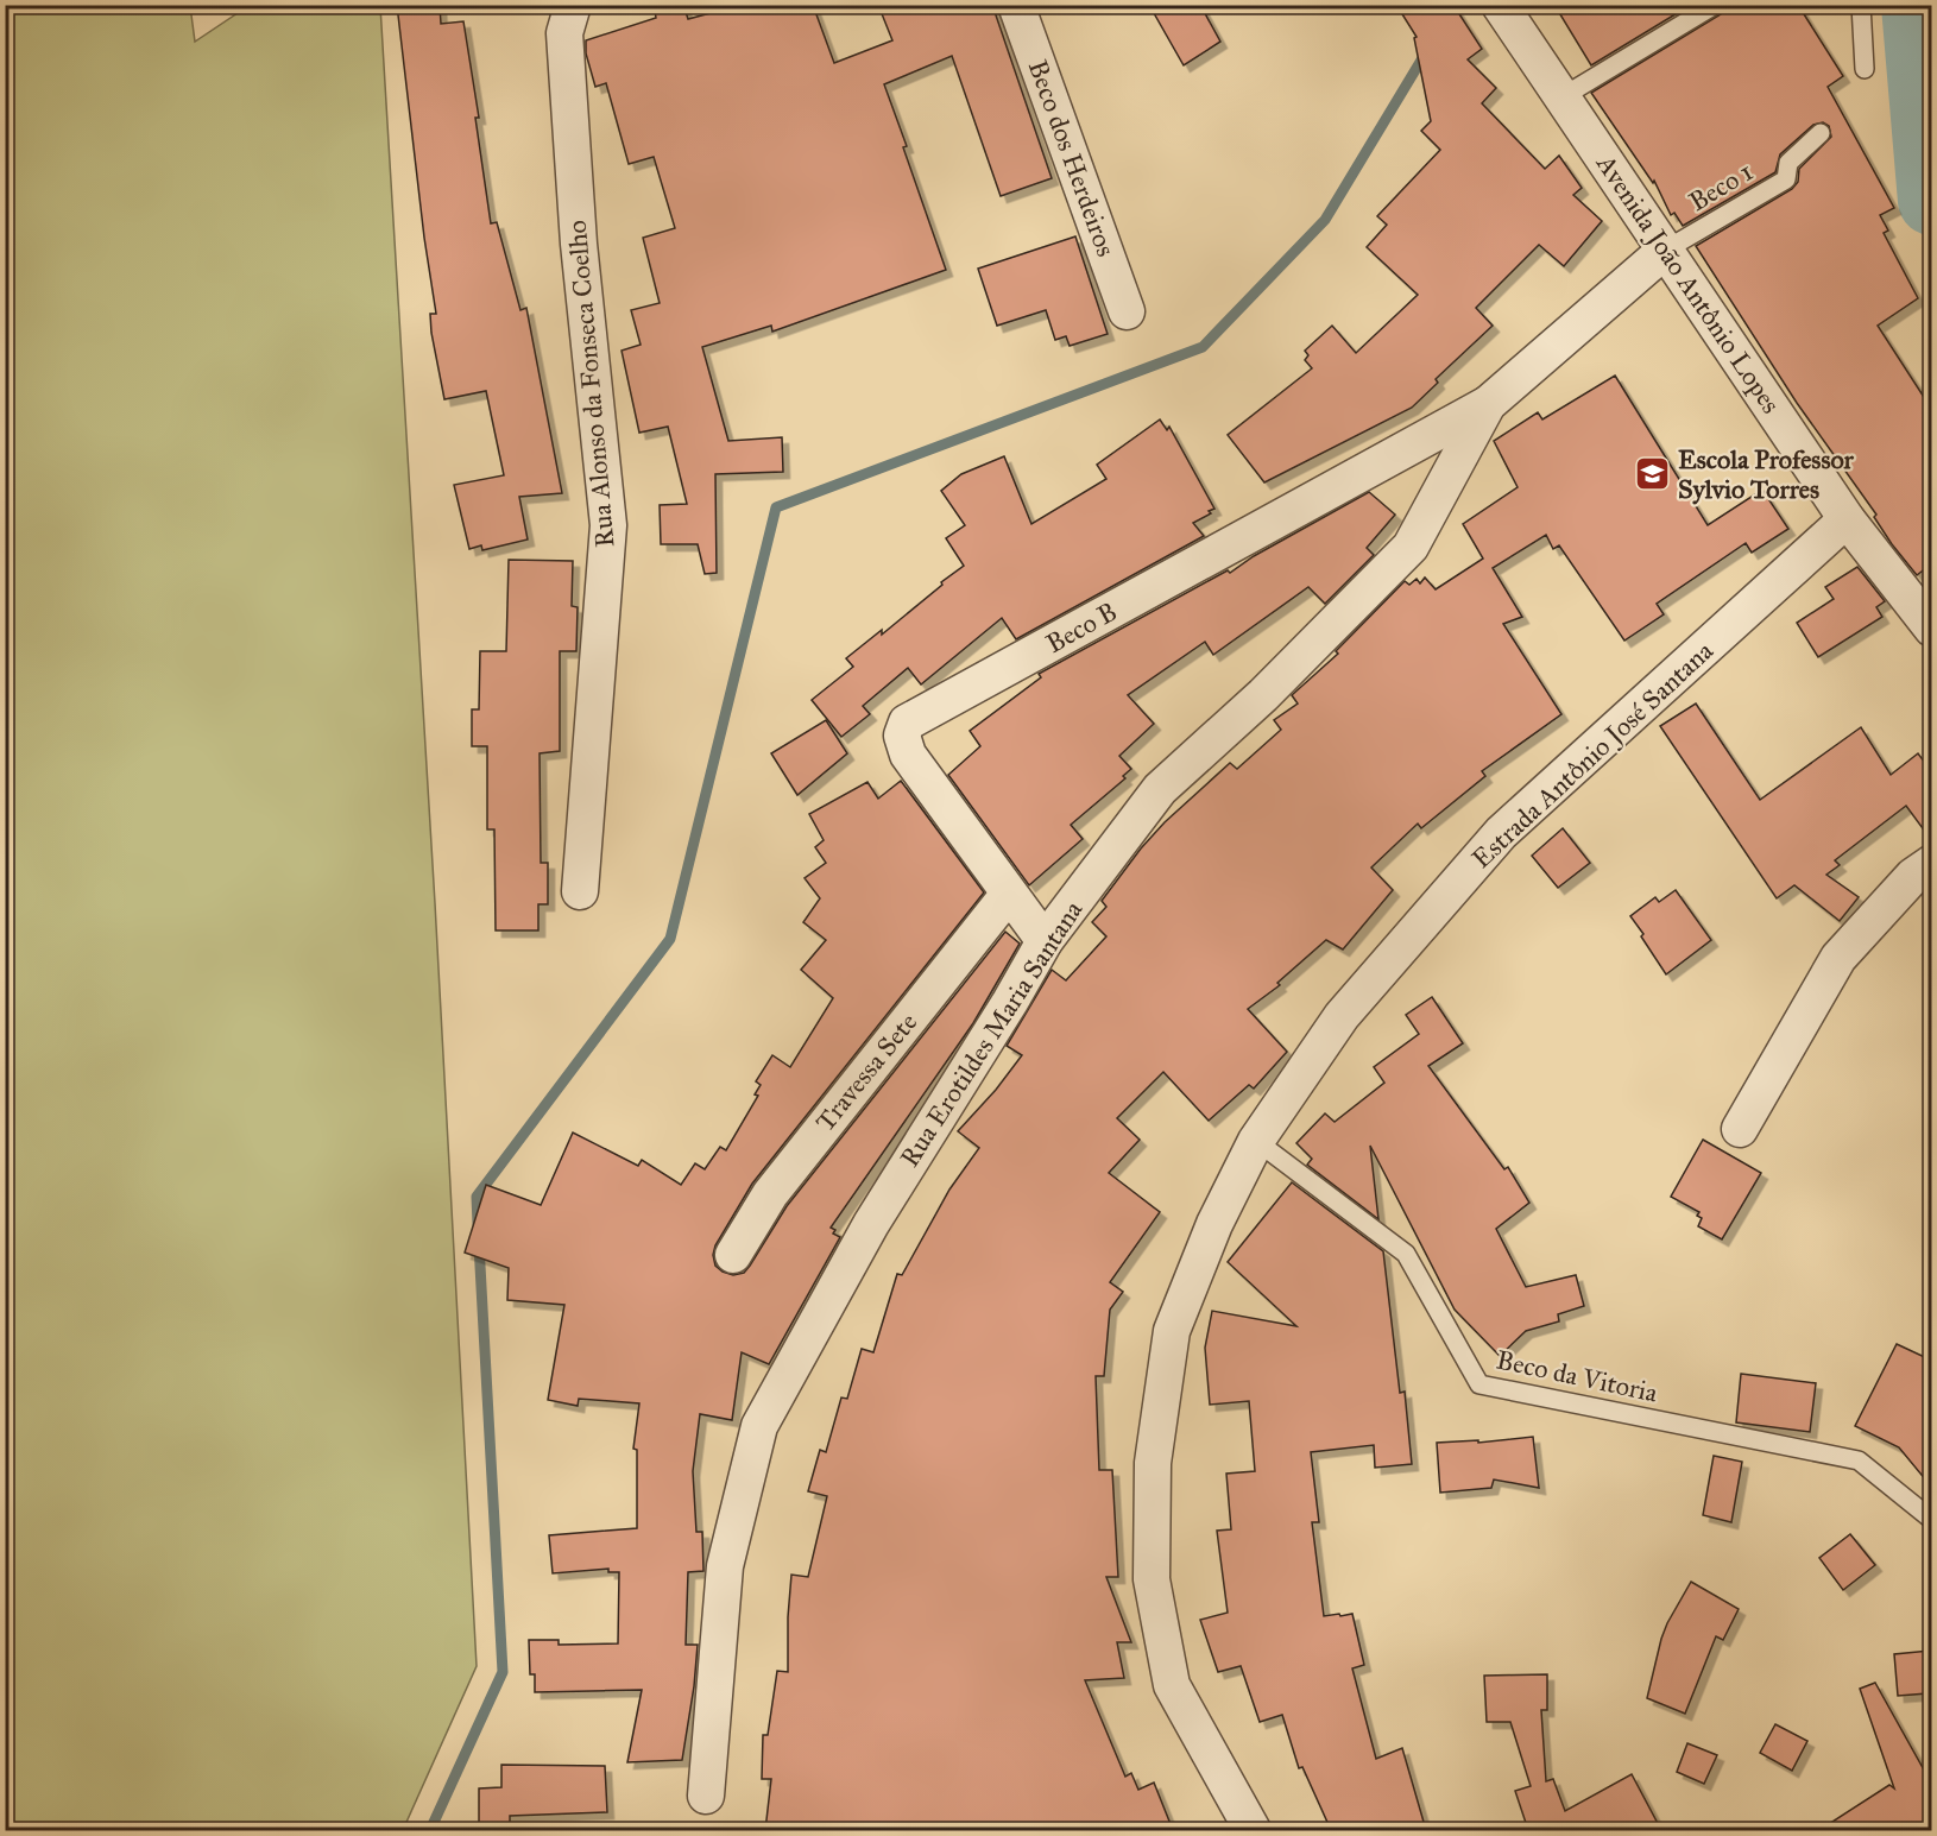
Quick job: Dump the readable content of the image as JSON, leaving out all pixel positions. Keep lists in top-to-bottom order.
{
  "streets": {
    "street": [
      "Beco dos Herdeiros",
      "Avenida João Antônio Lopes",
      "Rua Alonso da Fonseca Coelho",
      "Beco B",
      "Estrada Antônio José Santana",
      "Rua Erotildes Maria Santana",
      "Travessa Sete"
    ],
    "lane": ["Beco 1", "Beco da Vitoria"]
  },
  "crossings": [
    ["Beco 1", "Avenida João Antônio Lopes"],
    ["Beco 1", "Rua Erotildes Maria Santana"],
    ["Avenida João Antônio Lopes", "Estrada Antônio José Santana"],
    ["Avenida João Antônio Lopes", "Rua Erotildes Maria Santana"],
    ["Beco B", "Rua Erotildes Maria Santana"],
    ["Beco B", "Travessa Sete"],
    ["Estrada Antônio José Santana", "Beco da Vitoria"]
  ],
  "places": {
    "school or university": ["Escola Professor Sylvio Torres"]
  }
}
